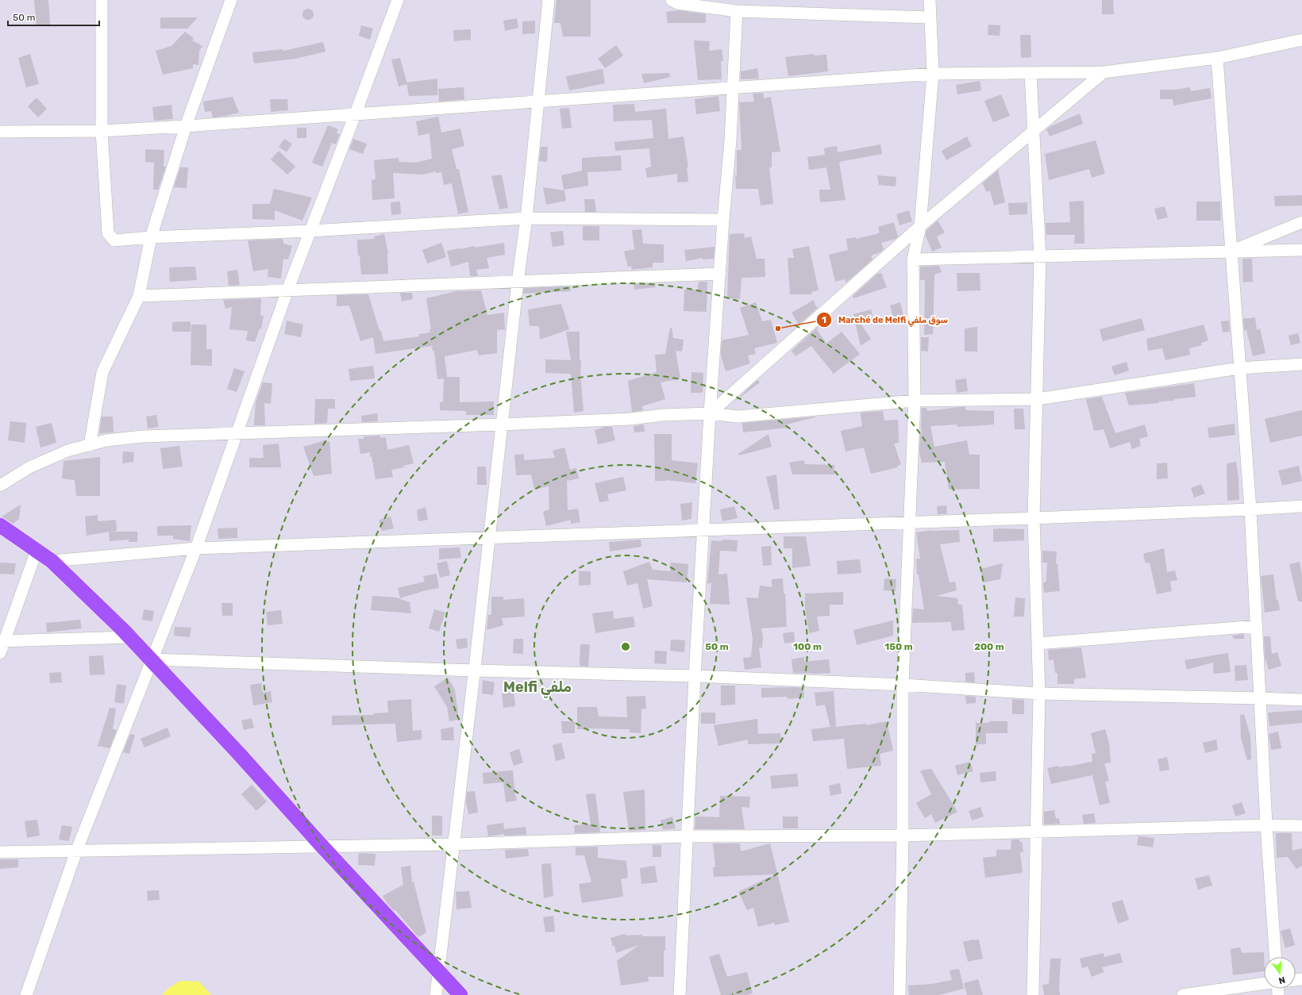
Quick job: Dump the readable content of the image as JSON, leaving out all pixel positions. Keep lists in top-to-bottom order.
{
  "districts": ["Melfi ملفي"],
  "places": ["Marché de Melfi سوق ملفي"],
  "scale_bar": "50 m",
  "north": "bottom",
  "rings": [
    "50 m",
    "100 m",
    "150 m",
    "200 m"
  ]
}
